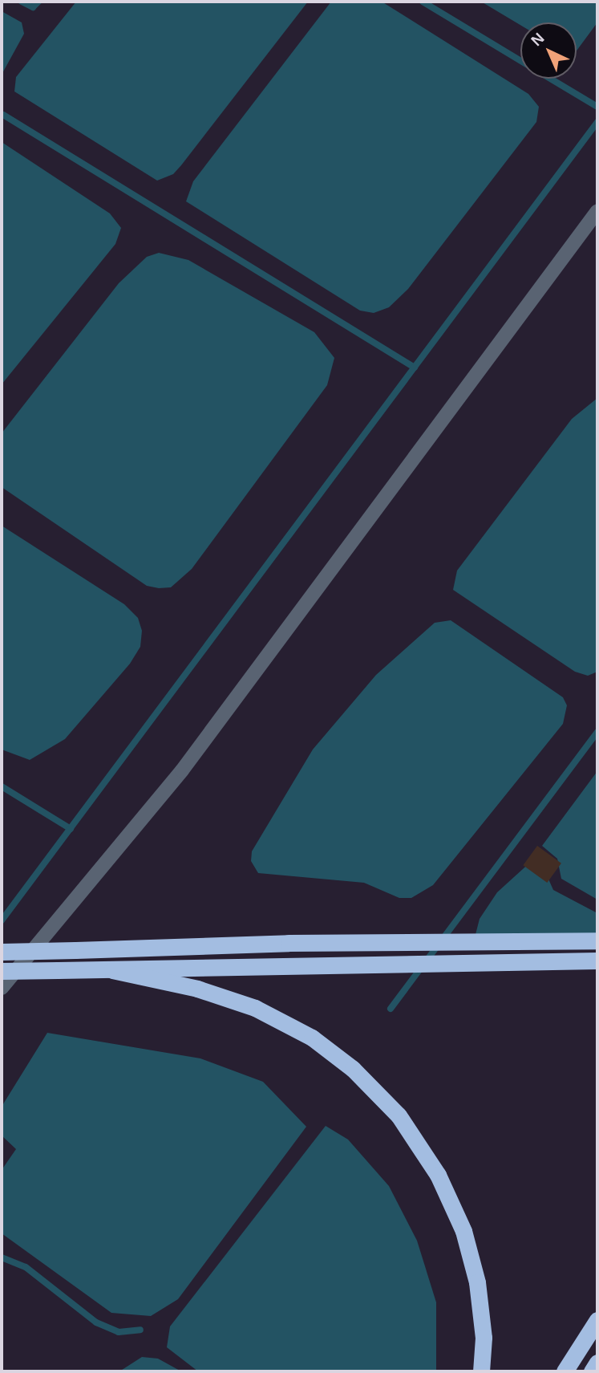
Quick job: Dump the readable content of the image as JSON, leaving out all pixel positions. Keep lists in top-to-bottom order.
{
  "north": "top left"
}
